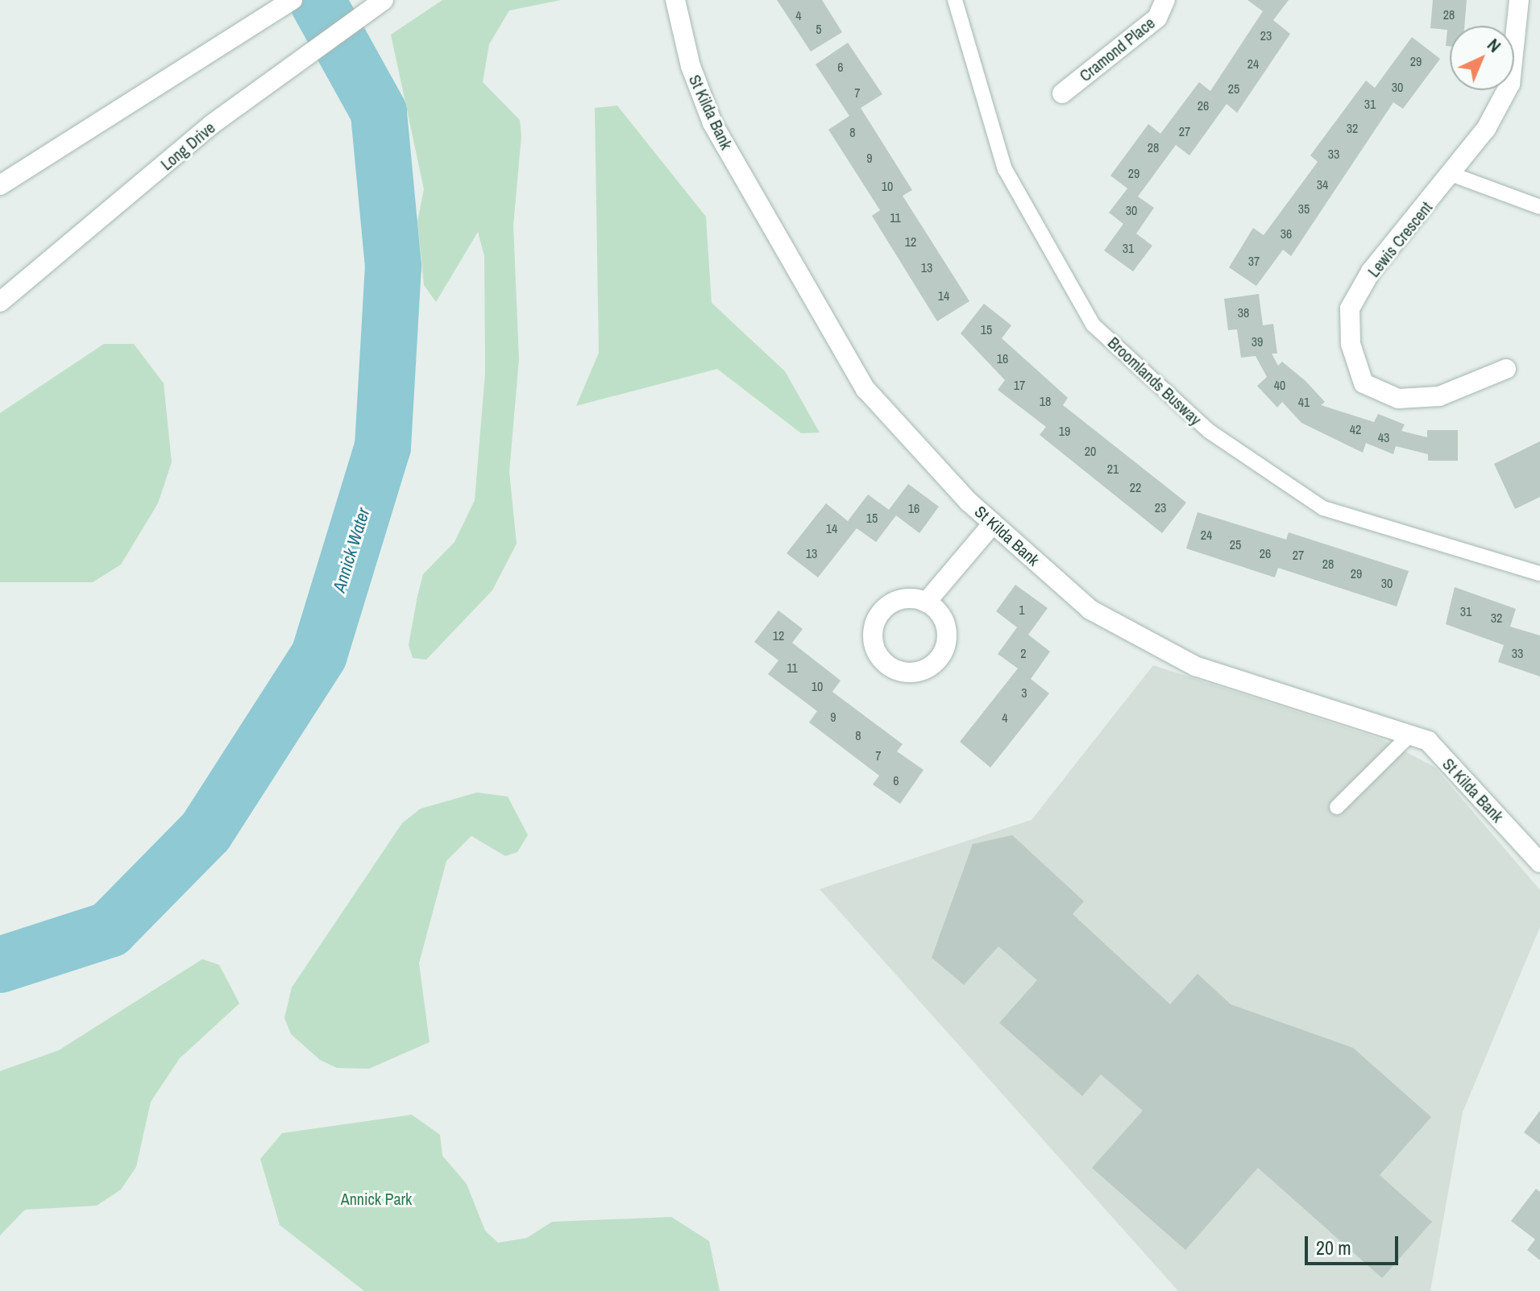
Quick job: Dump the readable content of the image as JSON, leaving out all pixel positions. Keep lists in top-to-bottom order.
{
  "streets": {
    "street": [
      "Cramond Place",
      "St Kilda Bank",
      "Long Drive",
      "Lewis Crescent"
    ],
    "lane": ["Broomlands Busway"]
  },
  "water": ["Annick Water"],
  "parks": ["Annick Park"],
  "house_numbers": [
    "28",
    "4",
    "5",
    "23",
    "29",
    "24",
    "6",
    "30",
    "25",
    "7",
    "31",
    "26",
    "32",
    "27",
    "8",
    "28",
    "33",
    "9",
    "29",
    "34",
    "10",
    "35",
    "30",
    "11",
    "36",
    "12",
    "31",
    "37",
    "13",
    "14",
    "38",
    "15",
    "39",
    "16",
    "17",
    "40",
    "18",
    "41",
    "42",
    "19",
    "43",
    "20",
    "21",
    "22",
    "23",
    "16",
    "15",
    "14",
    "24",
    "25",
    "13",
    "26",
    "27",
    "28",
    "29",
    "30",
    "1",
    "31",
    "32",
    "12",
    "2",
    "33",
    "11",
    "10",
    "3",
    "9",
    "4",
    "8",
    "7",
    "6"
  ],
  "scale_bar": "20 m",
  "north": "top right"
}
